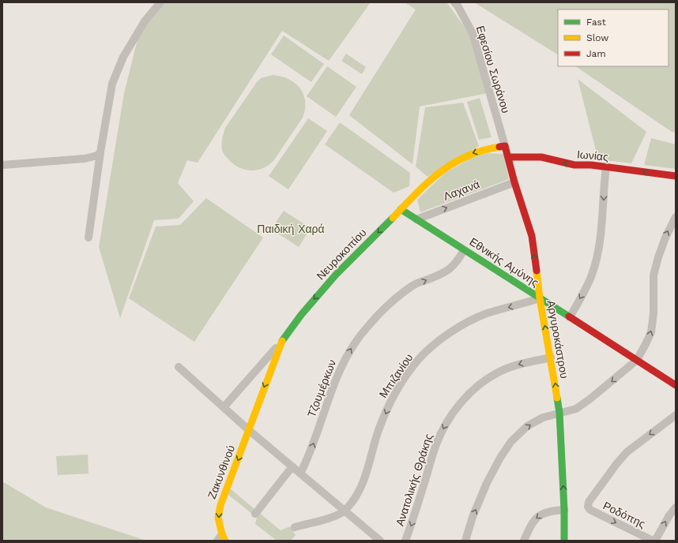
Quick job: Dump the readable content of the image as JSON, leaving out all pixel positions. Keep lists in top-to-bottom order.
{
  "streets": {
    "street": [
      "Εφεσίου Σωράνου",
      "Ιωνίας",
      "Λαχανά",
      "Νευροκοπίου",
      "Εθνικής Αμύνης",
      "Αργυροκάστρου",
      "Μπιζανίου",
      "Τζουμέρκων",
      "Ζακυνθινού",
      "Ανατολικής Θράκης",
      "Ροδόπης"
    ]
  },
  "crossings": [
    ["Εφεσίου Σωράνου", "Νευροκοπίου"],
    ["Εφεσίου Σωράνου", "Αργυροκάστρου"],
    ["Ιωνίας", "Αργυροκάστρου"],
    ["Λαχανά", "Εθνικής Αμύνης"],
    ["Λαχανά", "Αργυροκάστρου"],
    ["Νευροκοπίου", "Εθνικής Αμύνης"],
    ["Νευροκοπίου", "Αργυροκάστρου"],
    ["Νευροκοπίου", "Ζακυνθινού"],
    ["Εθνικής Αμύνης", "Αργυροκάστρου"],
    ["Εθνικής Αμύνης", "Μπιζανίου"],
    ["Εθνικής Αμύνης", "Τζουμέρκων"],
    ["Αργυροκάστρου", "Μπιζανίου"],
    ["Αργυροκάστρου", "Ανατολικής Θράκης"]
  ],
  "one_way": [
    "Ιωνίας",
    "Λαχανά",
    "Νευροκοπίου",
    "Αργυροκάστρου",
    "Μπιζανίου",
    "Τζουμέρκων"
  ],
  "parks": ["Παιδική Χαρά"],
  "legend": ["Fast", "Slow", "Jam"]
}
